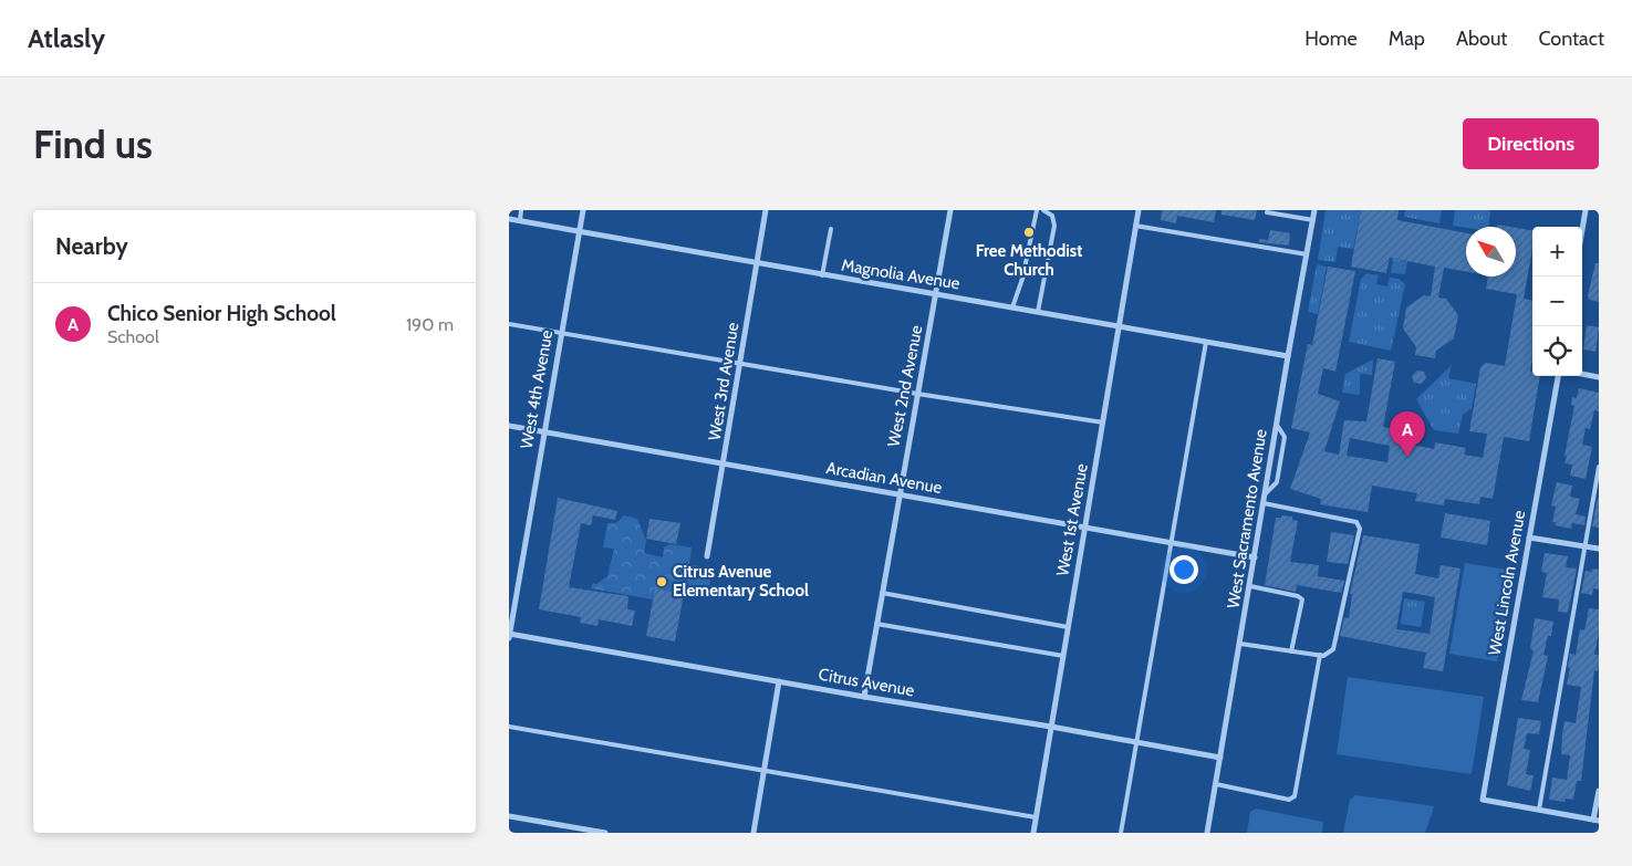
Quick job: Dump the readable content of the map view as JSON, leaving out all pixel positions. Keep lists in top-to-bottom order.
{
  "streets": {
    "street": [
      "Magnolia Avenue",
      "West 3rd Avenue",
      "West 2nd Avenue",
      "West 4th Avenue",
      "Arcadian Avenue",
      "West Sacramento Avenue",
      "West 1st Avenue",
      "West Lincoln Avenue",
      "Citrus Avenue"
    ]
  },
  "crossings": [
    ["Magnolia Avenue", "West 3rd Avenue"],
    ["Magnolia Avenue", "West 2nd Avenue"],
    ["Magnolia Avenue", "West 4th Avenue"],
    ["Magnolia Avenue", "West Sacramento Avenue"],
    ["Magnolia Avenue", "West 1st Avenue"],
    ["West 3rd Avenue", "Arcadian Avenue"],
    ["West 2nd Avenue", "Arcadian Avenue"],
    ["West 2nd Avenue", "Citrus Avenue"],
    ["West 4th Avenue", "Arcadian Avenue"],
    ["West 4th Avenue", "Citrus Avenue"],
    ["Arcadian Avenue", "West Sacramento Avenue"],
    ["Arcadian Avenue", "West 1st Avenue"],
    ["West Sacramento Avenue", "Citrus Avenue"],
    ["West 1st Avenue", "Citrus Avenue"]
  ],
  "places": ["Free Methodist Church", "Citrus Avenue Elementary School"],
  "north": "top left",
  "page": {
    "header": "Atlasly",
    "nav": [
      "Home",
      "Map",
      "About",
      "Contact"
    ],
    "buttons": "Directions",
    "title": "Find us",
    "heading": "Nearby",
    "map_buttons": ["+", "−"],
    "list": [
      {
        "mark": "A",
        "name": "Chico Senior High School",
        "note": "School",
        "value": "190 m"
      }
    ],
    "pins": "A"
  }
}
